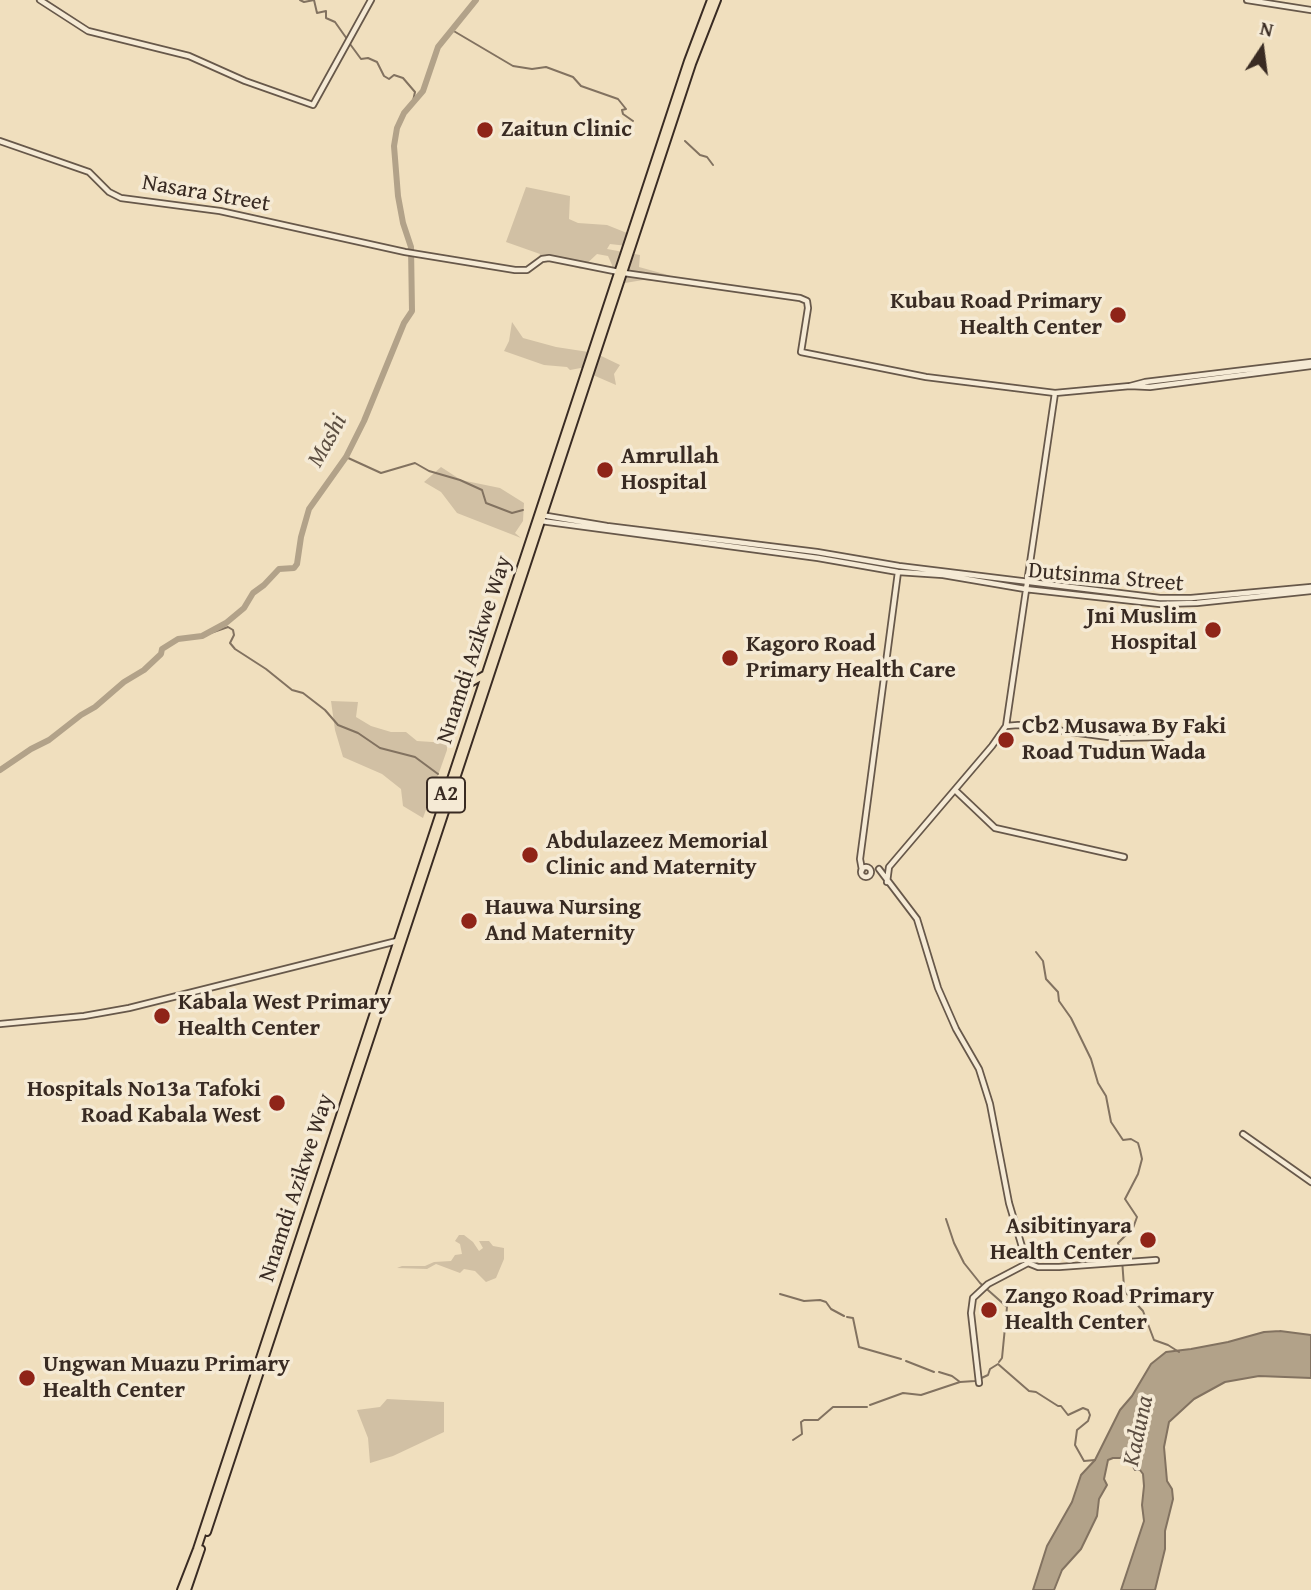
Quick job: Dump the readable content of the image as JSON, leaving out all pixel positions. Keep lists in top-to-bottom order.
{
  "streets": {
    "highway": ["Nnamdi Azikwe Way", "A2"],
    "street": ["Nasara Street", "Dutsinma Street"]
  },
  "crossings": [
    ["Nasara Street", "Nnamdi Azikwe Way"],
    ["Dutsinma Street", "Nnamdi Azikwe Way"]
  ],
  "water": ["Mashi", "Kaduna"],
  "places": [
    "Zaitun Clinic",
    "Kubau Road Primary Health Center",
    "Amrullah Hospital",
    "Jni Muslim Hospital",
    "Kagoro Road Primary Health Care",
    "Cb2 Musawa By Faki Road Tudun Wada",
    "Abdulazeez Memorial Clinic and Maternity",
    "Hauwa Nursing And Maternity",
    "Kabala West Primary Health Center",
    "Hospitals No13a Tafoki Road Kabala West",
    "Asibitinyara Health Center",
    "Zango Road Primary Health Center",
    "Ungwan Muazu Primary Health Center"
  ],
  "north": "top"
}
